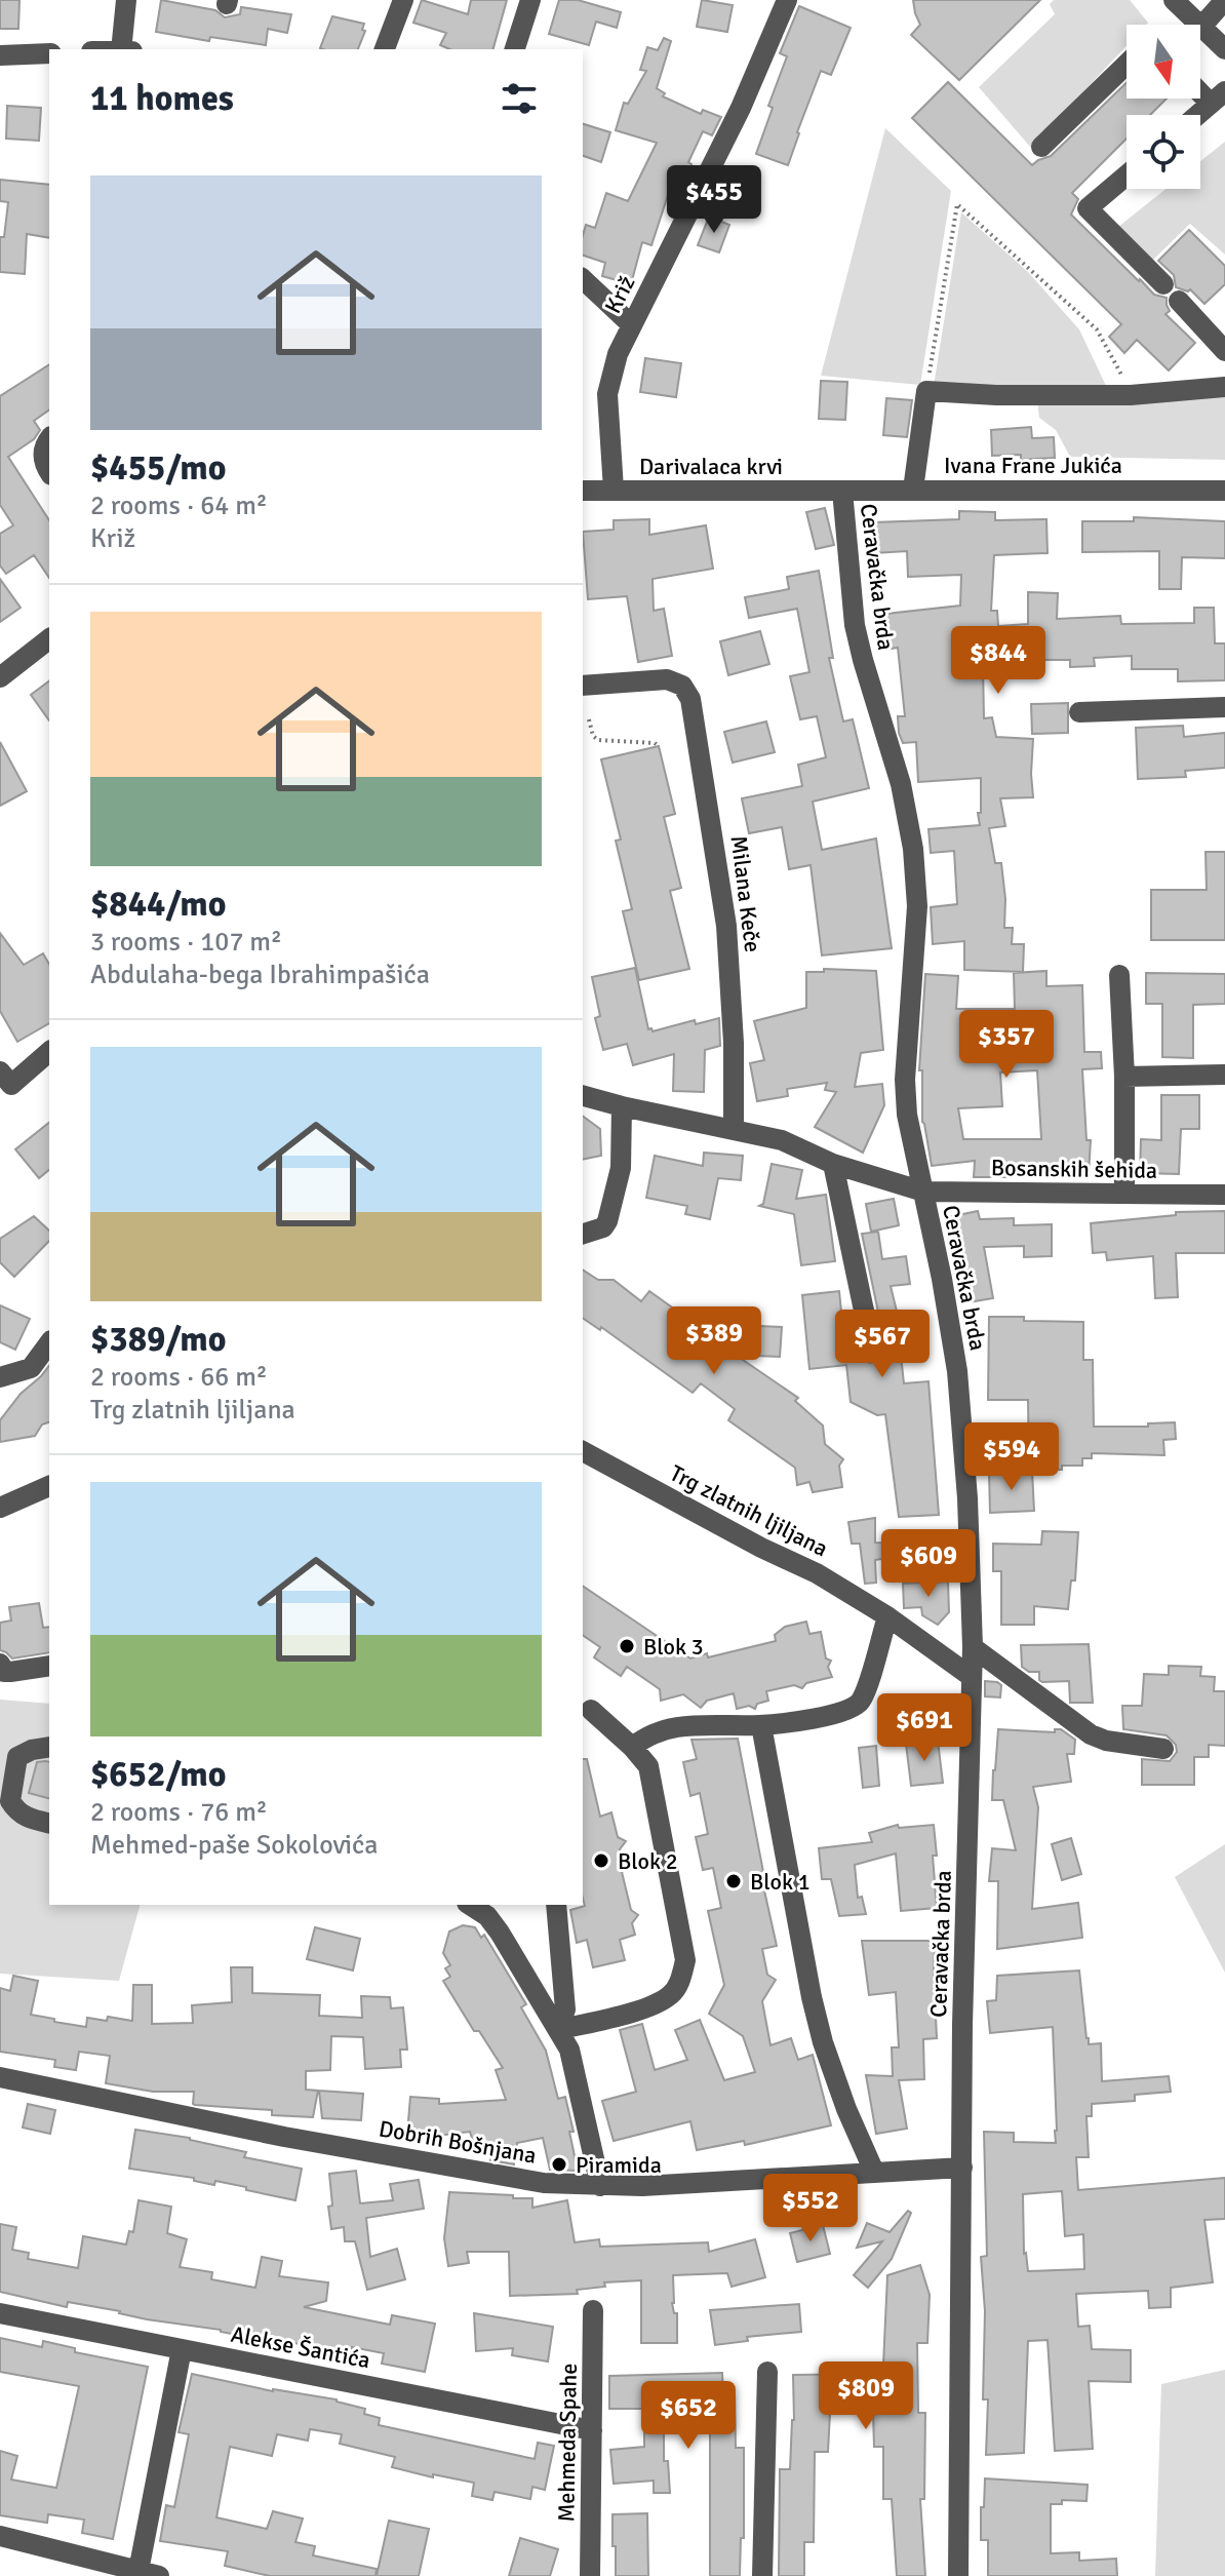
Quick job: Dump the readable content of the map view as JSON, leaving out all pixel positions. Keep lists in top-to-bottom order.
{
  "streets": {
    "street": [
      "Križ",
      "Ivana Frane Jukića",
      "Darivalaca krvi",
      "Ceravačka brda",
      "Milana Keče",
      "Bosanskih šehida",
      "Trg zlatnih ljiljana",
      "Dobrih Bošnjana",
      "Alekse Šantića",
      "Mehmeda Spahe"
    ]
  },
  "crossings": [
    ["Križ", "Darivalaca krvi"],
    ["Ivana Frane Jukića", "Darivalaca krvi"],
    ["Ivana Frane Jukića", "Ceravačka brda"],
    ["Darivalaca krvi", "Ceravačka brda"],
    ["Ceravačka brda", "Bosanskih šehida"],
    ["Ceravačka brda", "Trg zlatnih ljiljana"],
    ["Ceravačka brda", "Dobrih Bošnjana"],
    ["Milana Keče", "Bosanskih šehida"],
    ["Alekse Šantića", "Mehmeda Spahe"]
  ],
  "places": [
    "Blok 3",
    "Blok 2",
    "Blok 1",
    "Piramida"
  ],
  "north": "bottom",
  "page": {
    "heading": "11 homes",
    "list": [
      {
        "name": "$455/mo",
        "note": "2 rooms · 64 m² · Križ"
      },
      {
        "name": "$844/mo",
        "note": "3 rooms · 107 m² · Abdulaha-bega Ibrahimpašića"
      },
      {
        "name": "$389/mo",
        "note": "2 rooms · 66 m² · Trg zlatnih ljiljana"
      },
      {
        "name": "$652/mo",
        "note": "2 rooms · 76 m² · Mehmed-paše Sokolovića"
      }
    ],
    "price": [
      "$455",
      "$844",
      "$357",
      "$389",
      "$567",
      "$594",
      "$609",
      "$691",
      "$552",
      "$809",
      "$652"
    ]
  }
}
